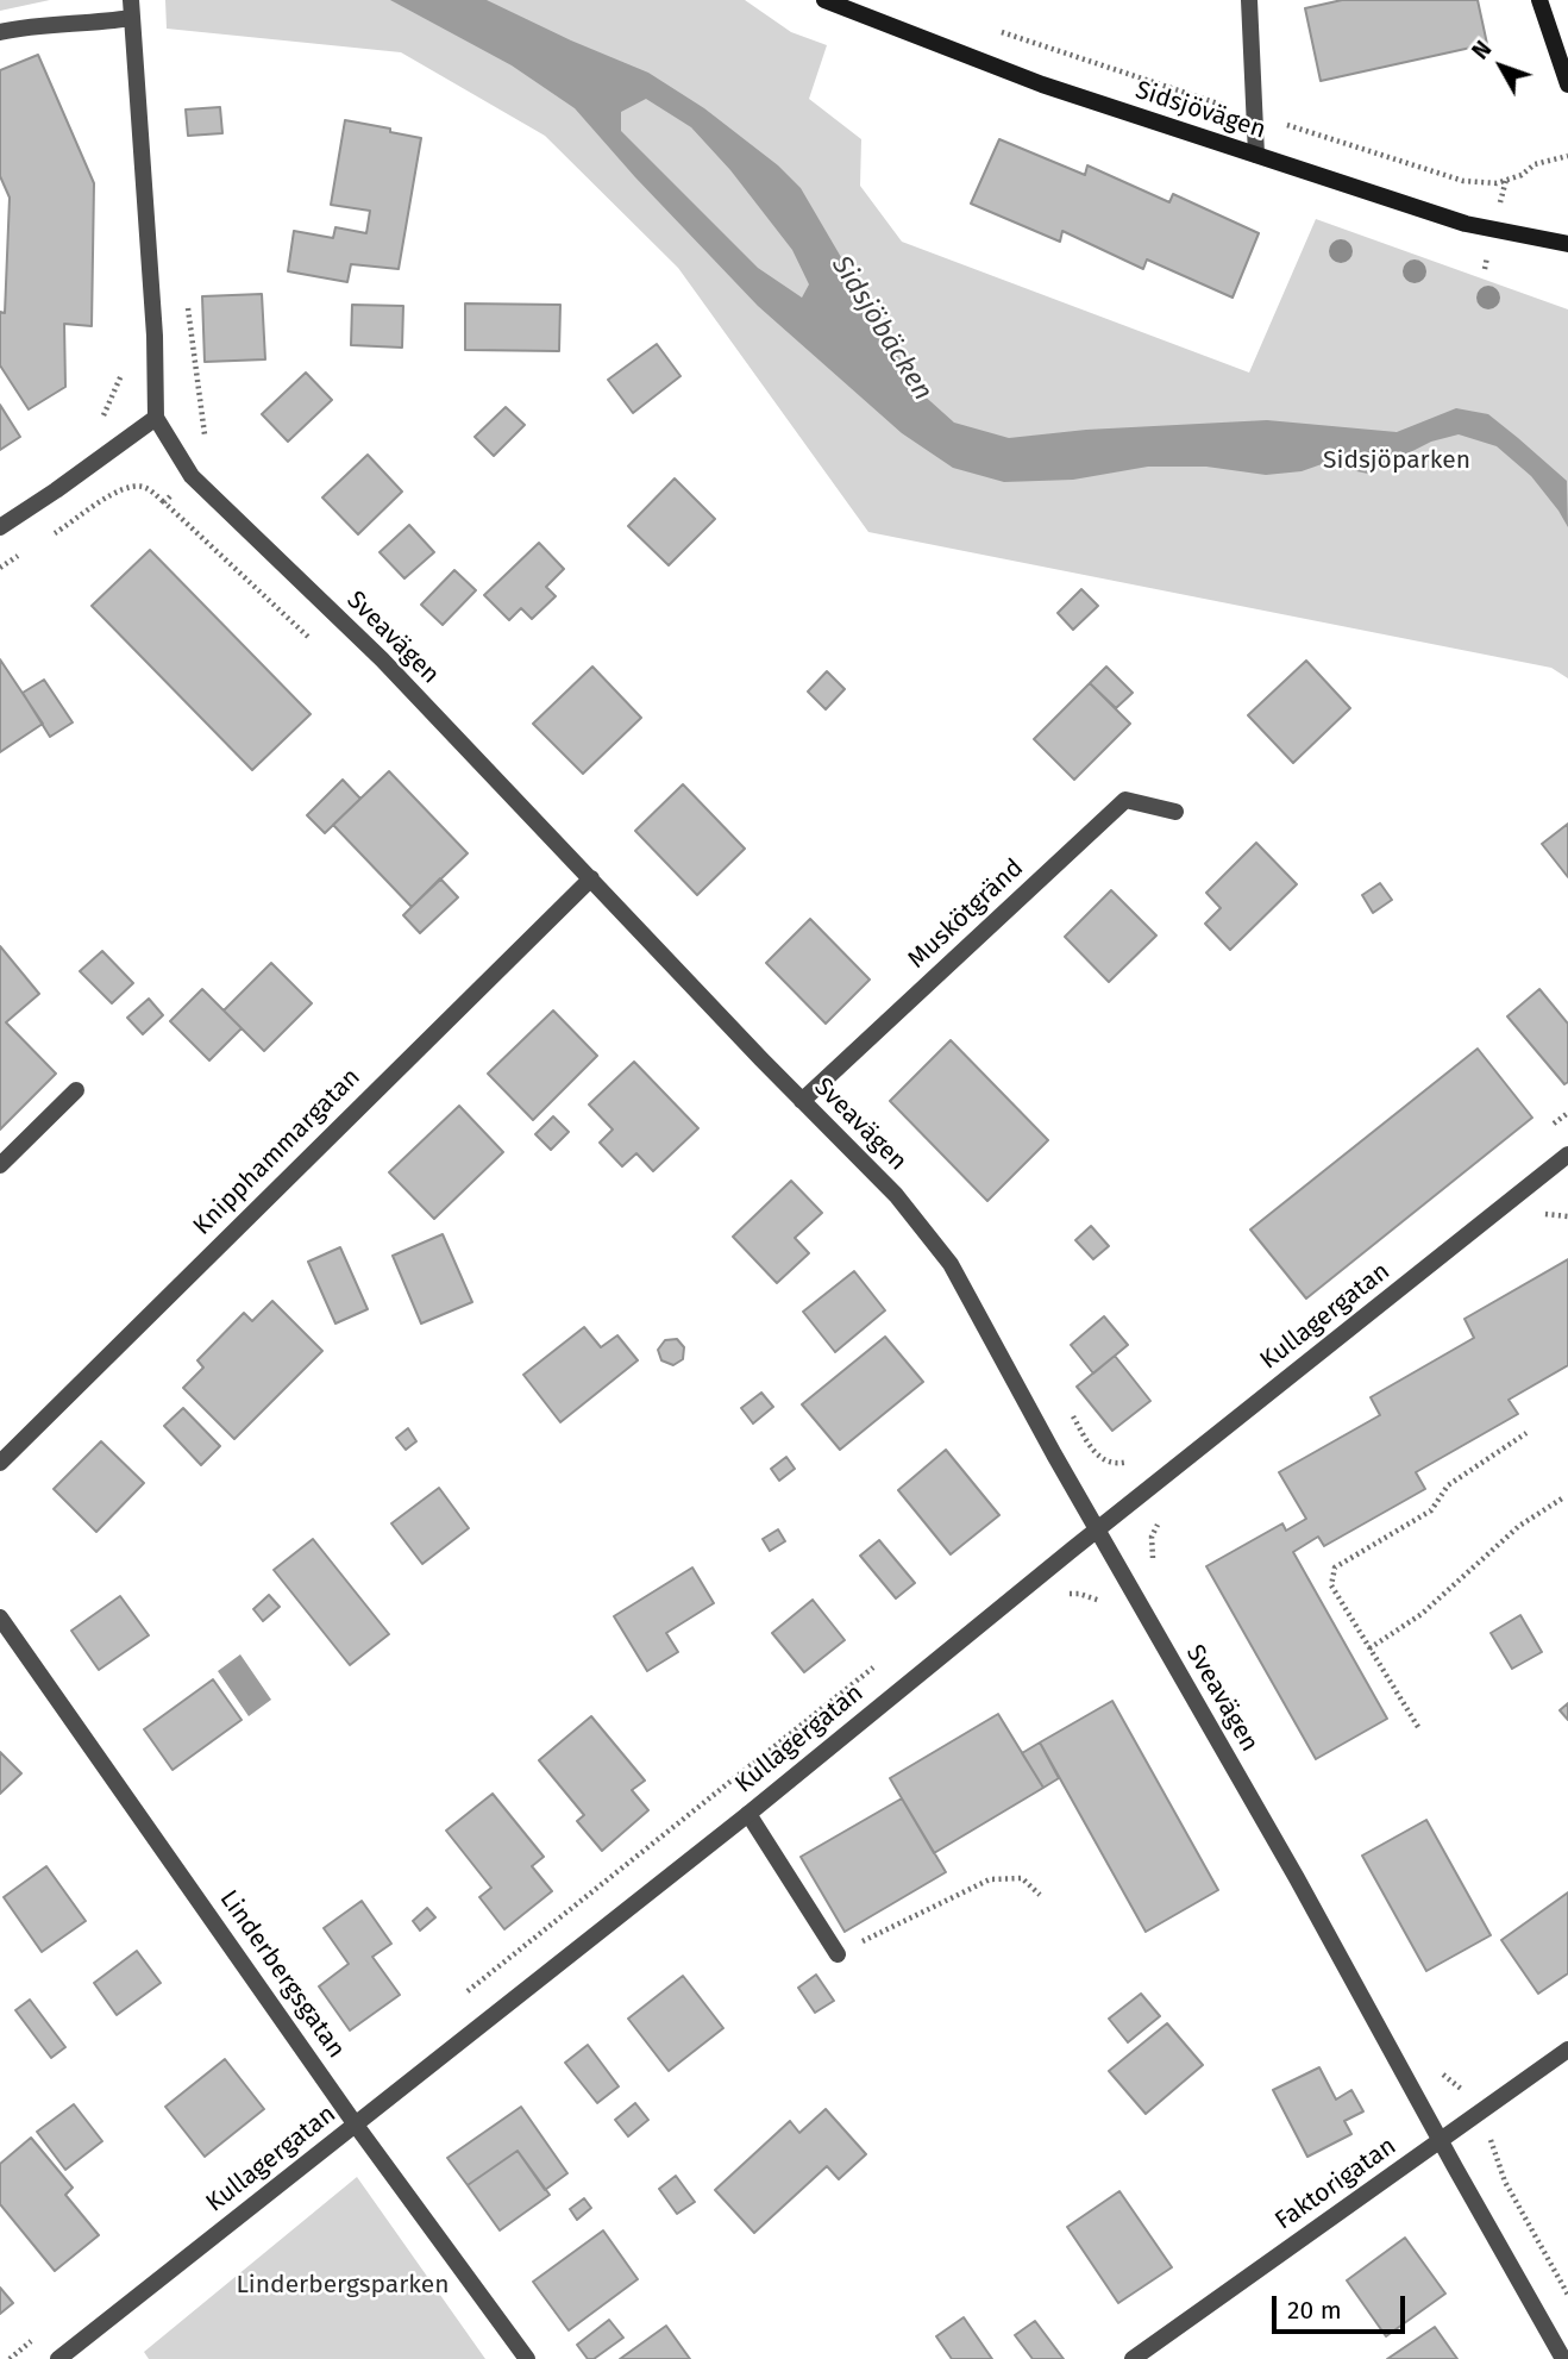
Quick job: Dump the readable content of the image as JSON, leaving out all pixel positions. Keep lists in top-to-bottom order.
{
  "streets": {
    "street": [
      "Sidsjövägen",
      "Sveavägen",
      "Muskötgränd",
      "Knipphammargatan",
      "Kullagergatan",
      "Linderbergsgatan",
      "Faktorigatan"
    ]
  },
  "crossings": [
    ["Sveavägen", "Muskötgränd"],
    ["Sveavägen", "Knipphammargatan"],
    ["Sveavägen", "Kullagergatan"],
    ["Sveavägen", "Faktorigatan"],
    ["Kullagergatan", "Linderbergsgatan"]
  ],
  "water": ["Sidsjöbäcken"],
  "parks": ["Sidsjöparken", "Linderbergsparken"],
  "scale_bar": "20 m",
  "north": "top left"
}
